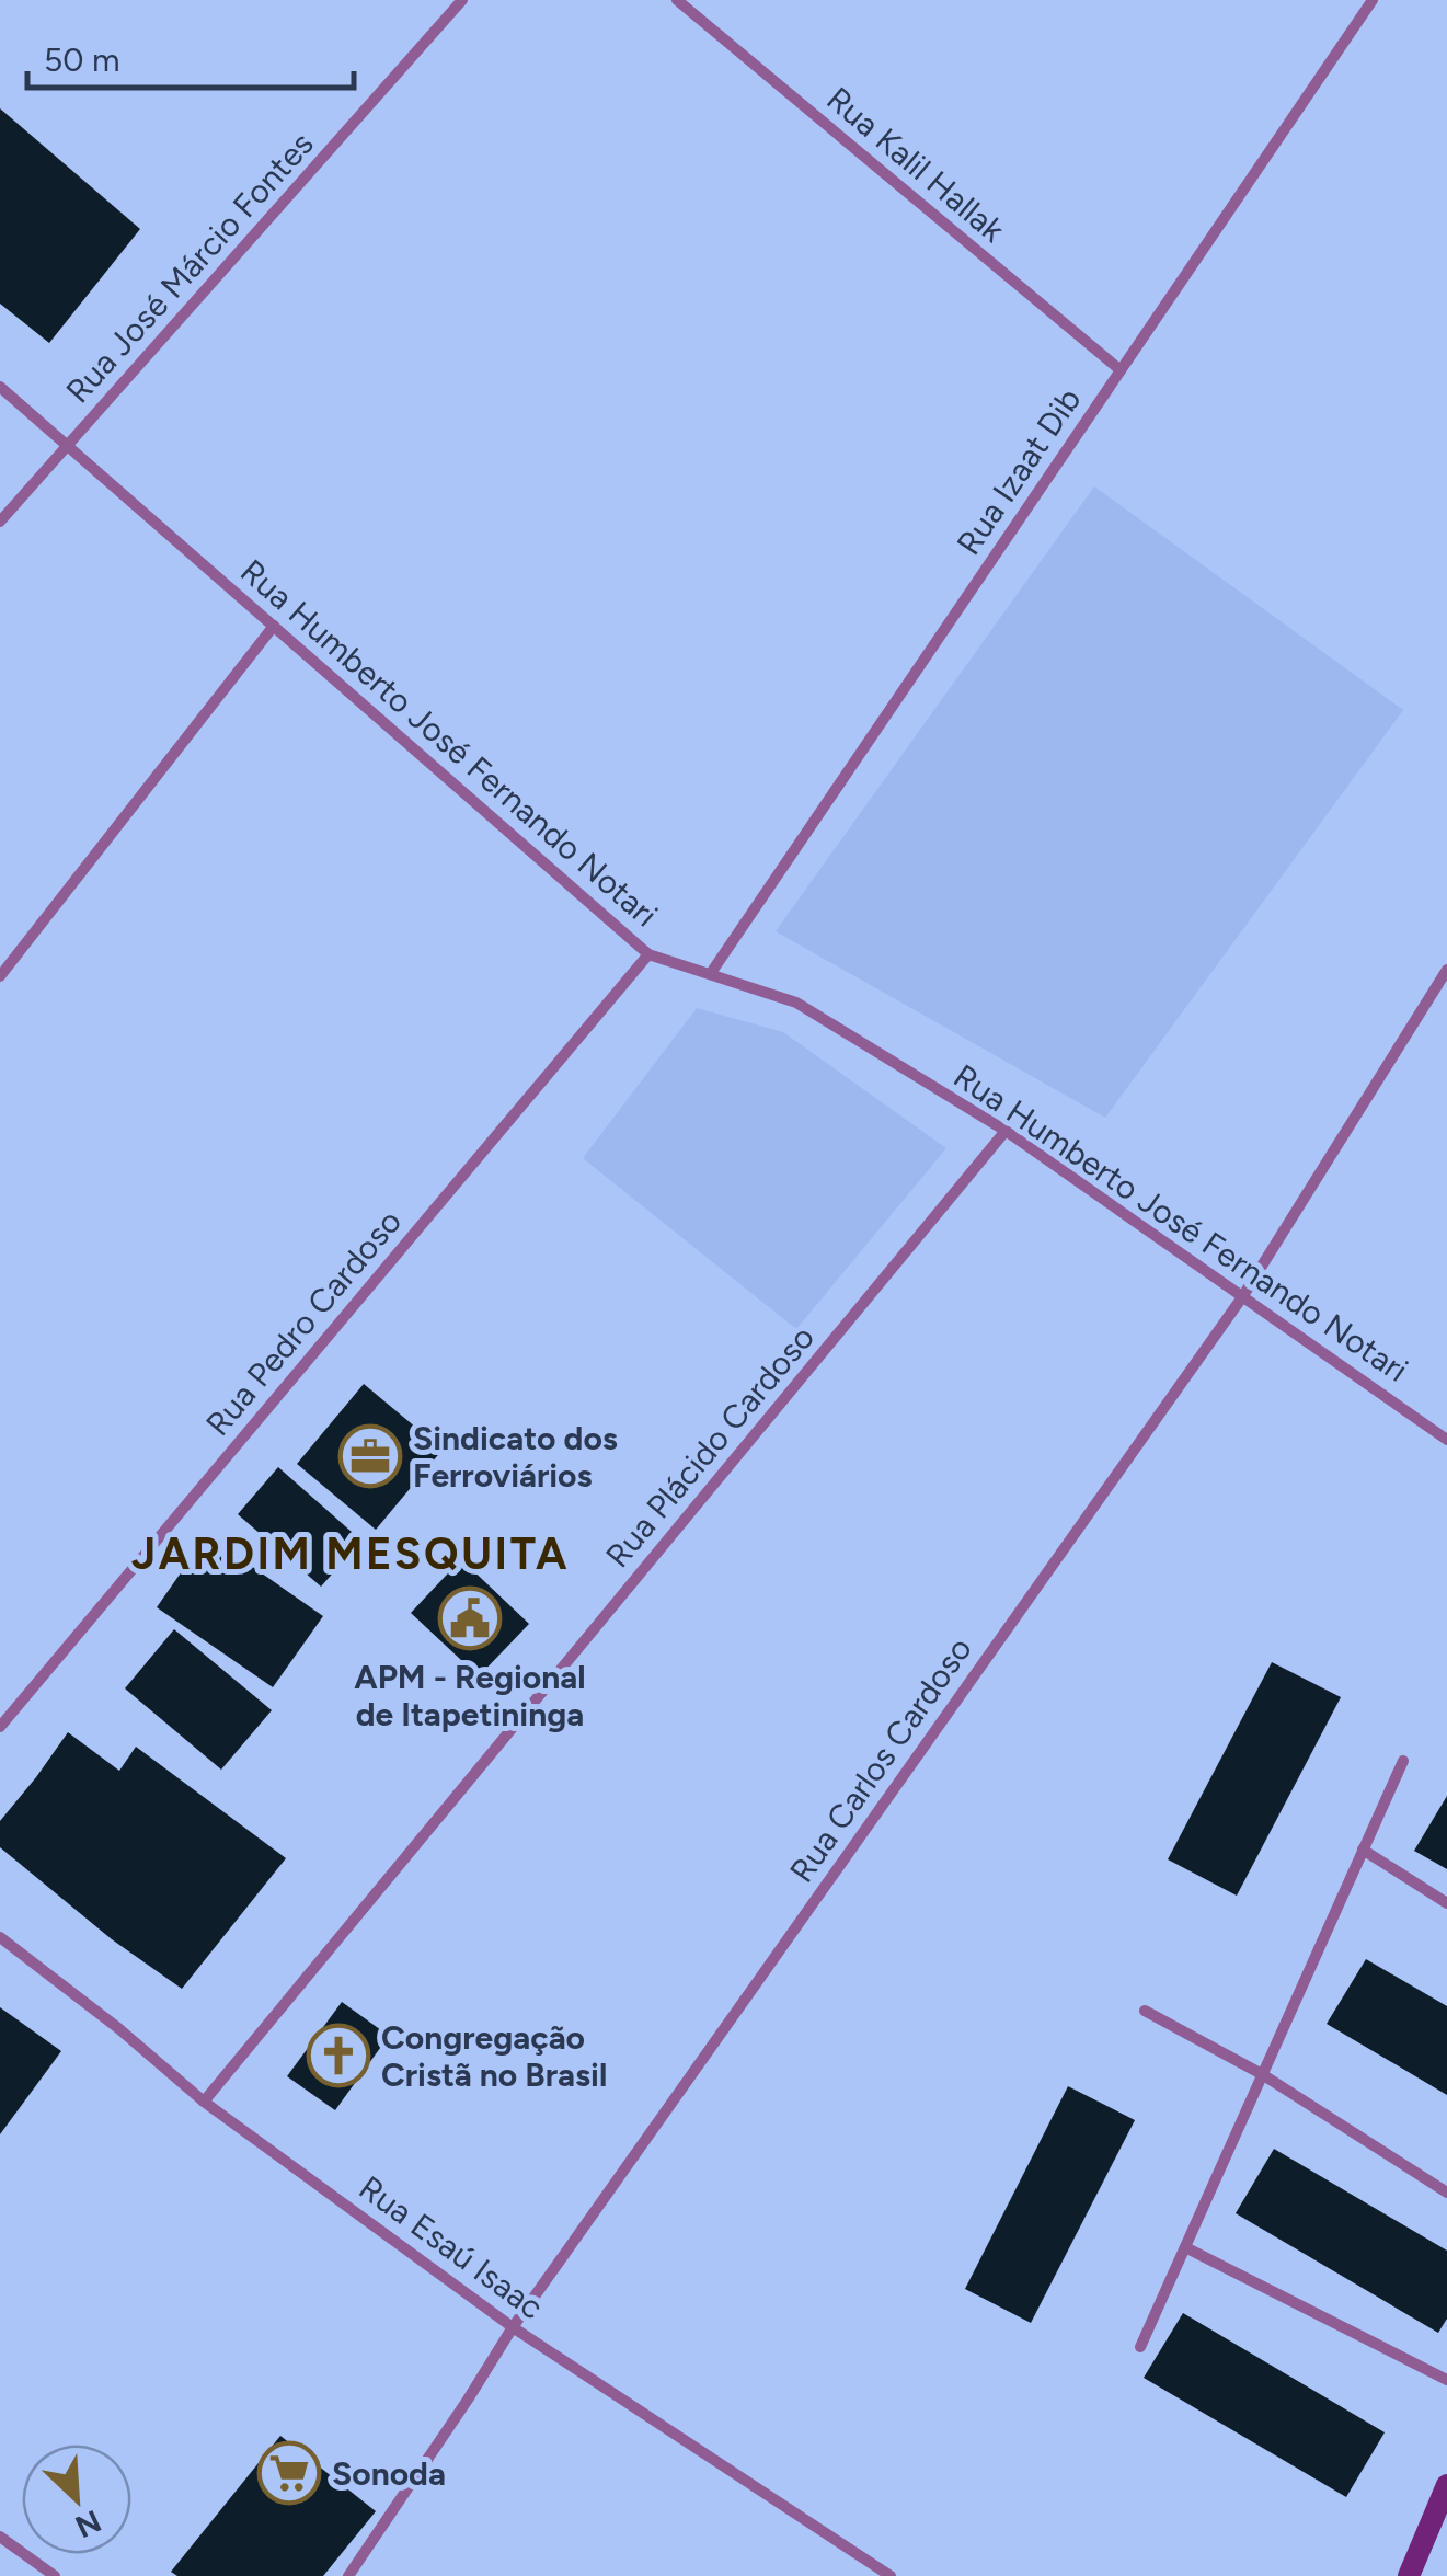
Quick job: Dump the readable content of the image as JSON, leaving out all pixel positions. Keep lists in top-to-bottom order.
{
  "streets": {
    "street": [
      "Rua Kalil Hallak",
      "Rua José Márcio Fontes",
      "Rua Izaat Dib",
      "Rua Humberto José Fernando Notari",
      "Rua Pedro Cardoso",
      "Rua Plácido Cardoso",
      "Rua Carlos Cardoso",
      "Rua Esaú Isaac"
    ]
  },
  "crossings": [
    ["Rua Kalil Hallak", "Rua Izaat Dib"],
    ["Rua José Márcio Fontes", "Rua Humberto José Fernando Notari"],
    ["Rua Izaat Dib", "Rua Humberto José Fernando Notari"],
    ["Rua Humberto José Fernando Notari", "Rua Pedro Cardoso"],
    ["Rua Humberto José Fernando Notari", "Rua Plácido Cardoso"],
    ["Rua Humberto José Fernando Notari", "Rua Carlos Cardoso"],
    ["Rua Plácido Cardoso", "Rua Esaú Isaac"],
    ["Rua Carlos Cardoso", "Rua Esaú Isaac"]
  ],
  "districts": ["JARDIM MESQUITA"],
  "places": {
    "office": ["Sindicato dos Ferroviários"],
    "public building": ["APM - Regional de Itapetininga"],
    "church": ["Congregação Cristã no Brasil"],
    "supermarket": ["Sonoda"]
  },
  "scale_bar": "50 m",
  "north": "bottom right"
}
